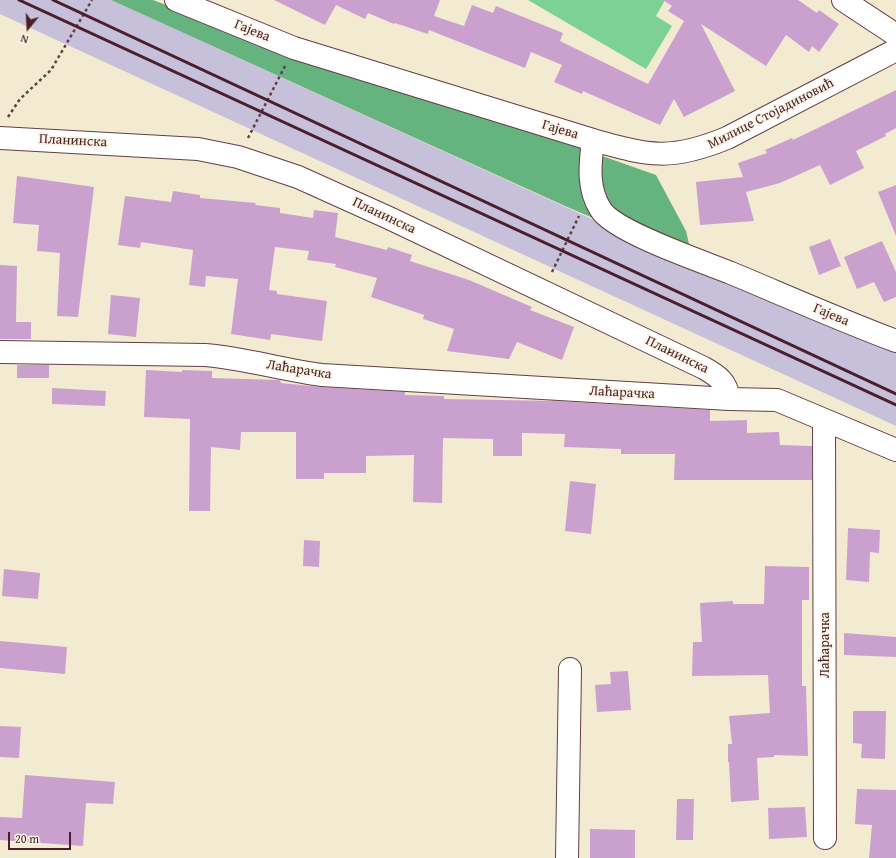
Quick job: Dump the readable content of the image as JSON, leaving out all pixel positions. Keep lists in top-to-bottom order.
{
  "streets": {
    "street": [
      "Гајева",
      "Милице Стојадиновић",
      "Планинска",
      "Лаћарачка"
    ]
  },
  "crossings": [
    ["Гајева", "Милице Стојадиновић"],
    ["Планинска", "Лаћарачка"]
  ],
  "scale_bar": "20 m",
  "north": "bottom"
}
